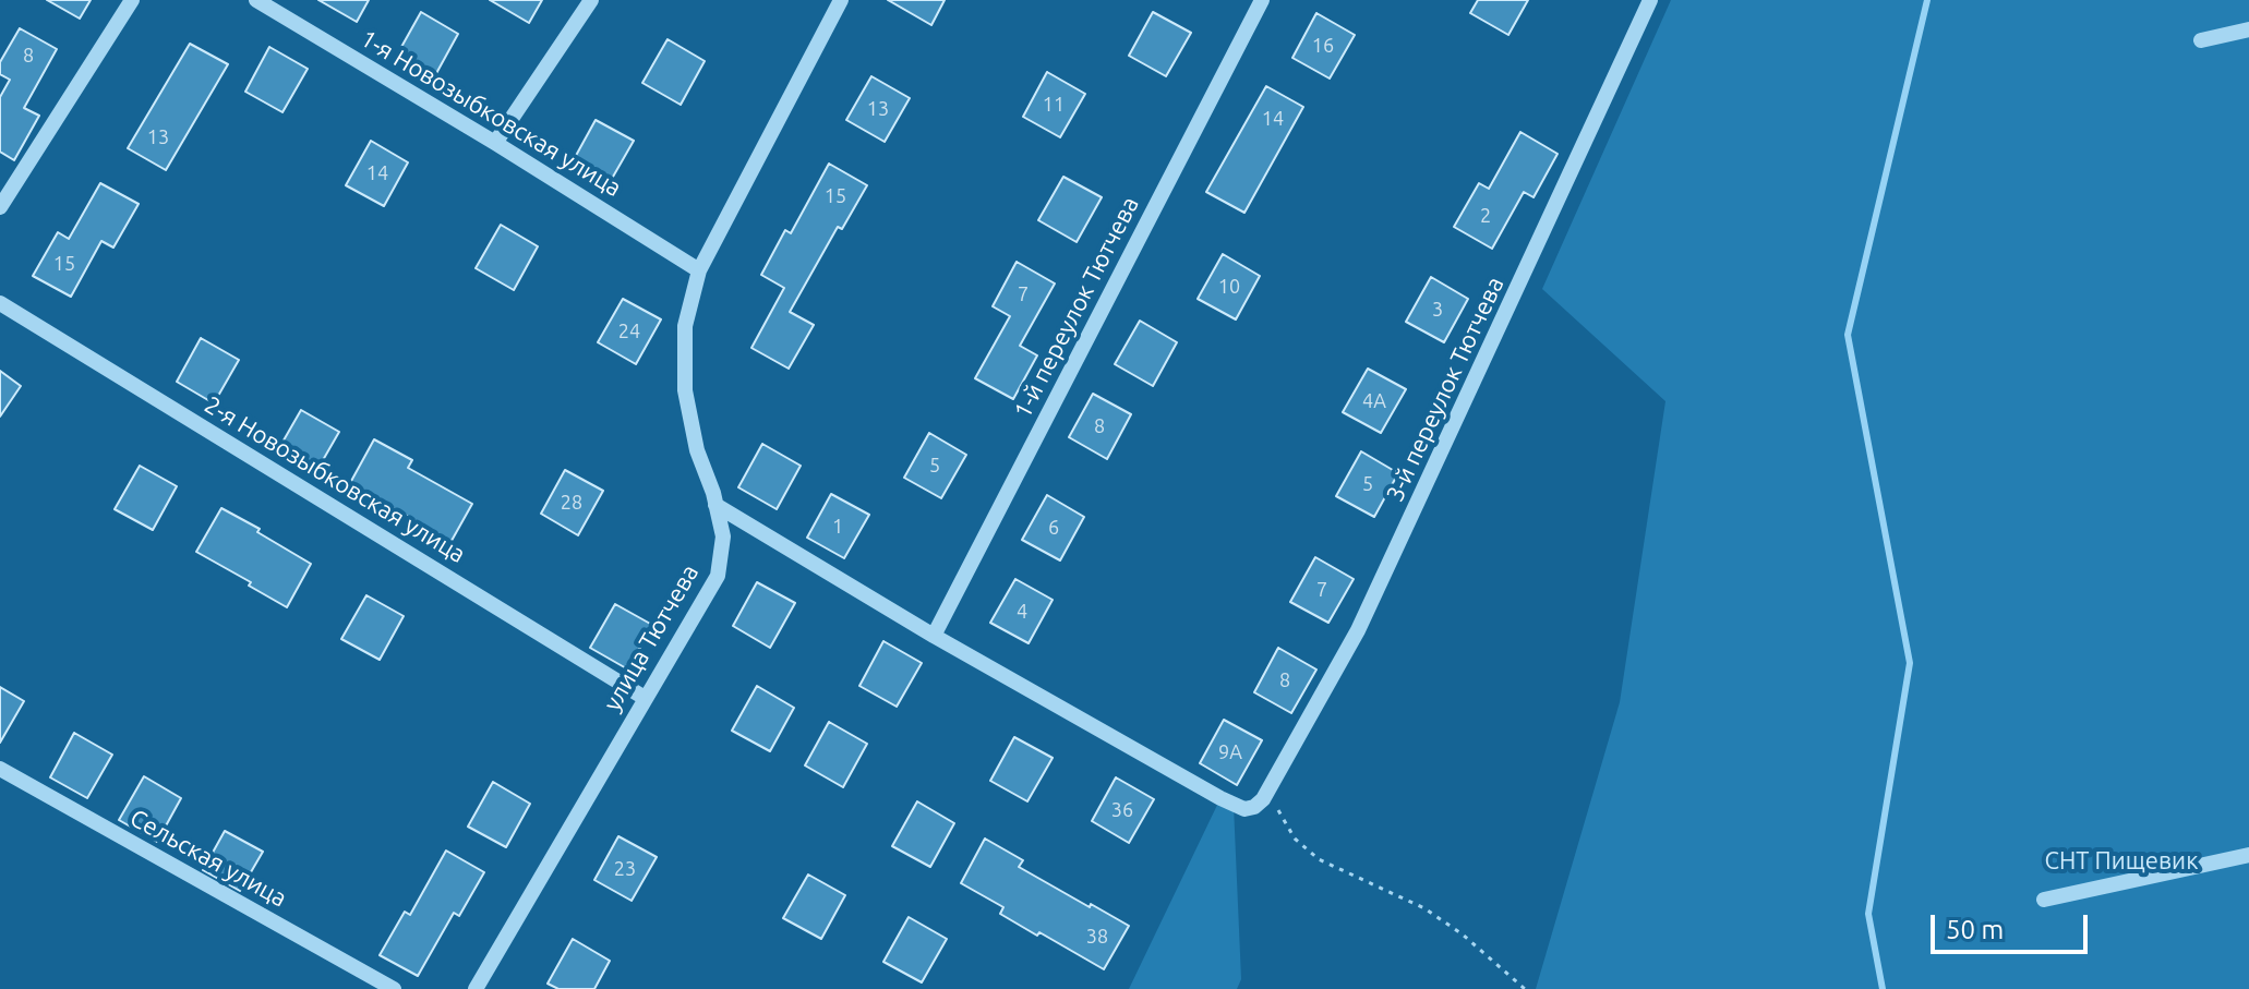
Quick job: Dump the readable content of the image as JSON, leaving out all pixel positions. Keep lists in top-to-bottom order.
{
  "streets": {
    "street": [
      "1-я Новозыбковская улица",
      "1-й переулок Тютчева",
      "3-й переулок Тютчева",
      "2-я Новозыбковская улица",
      "улица Тютчева",
      "Сельская улица"
    ]
  },
  "crossings": [
    ["1-я Новозыбковская улица", "улица Тютчева"],
    ["2-я Новозыбковская улица", "улица Тютчева"]
  ],
  "parks": ["СНТ Пищевик"],
  "house_numbers": [
    "16",
    "8",
    "11",
    "13",
    "14",
    "13",
    "14",
    "15",
    "2",
    "15",
    "10",
    "7",
    "3",
    "24",
    "4А",
    "8",
    "5",
    "5",
    "28",
    "1",
    "6",
    "7",
    "4",
    "8",
    "9А",
    "36",
    "23",
    "38"
  ],
  "scale_bar": "50 m"
}
